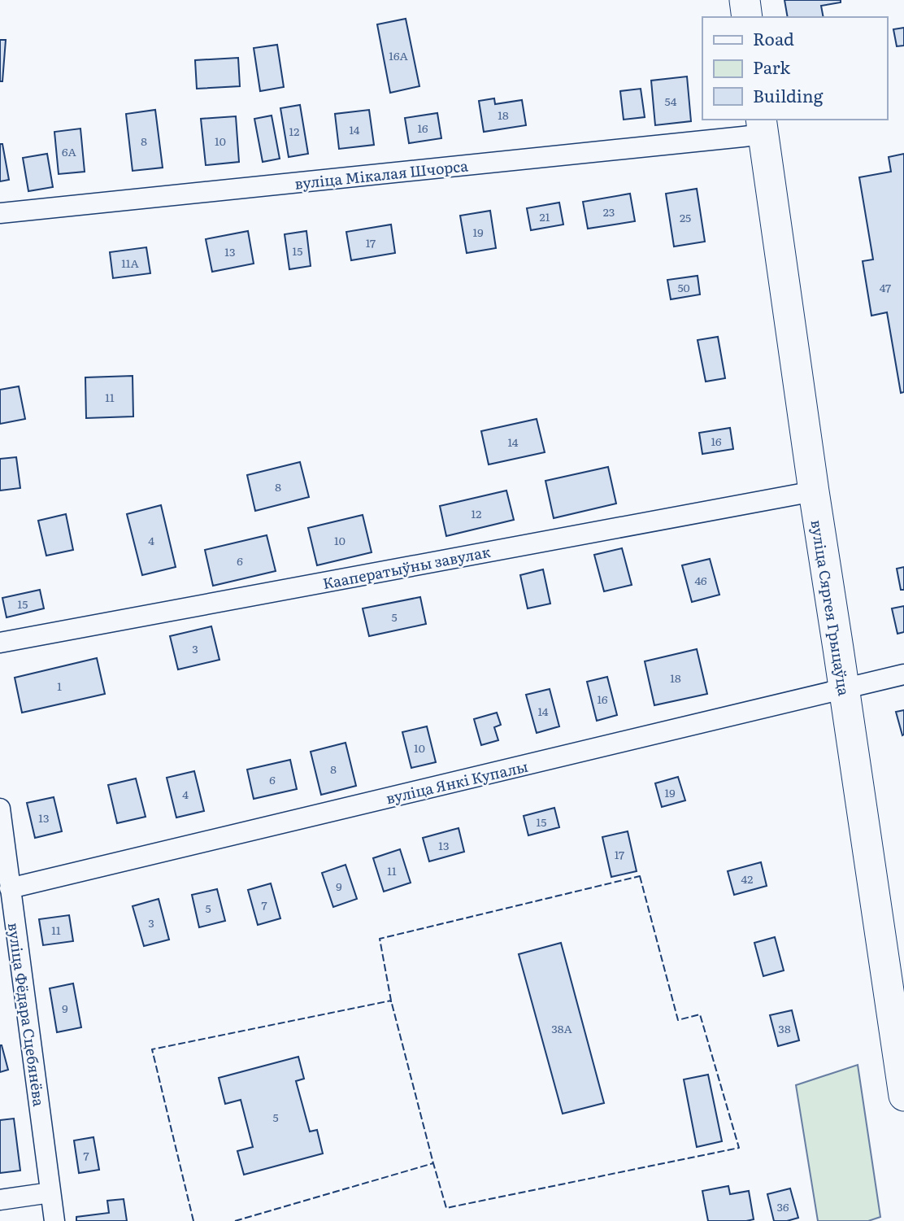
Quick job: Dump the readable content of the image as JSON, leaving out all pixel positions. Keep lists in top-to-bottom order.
{
  "streets": {
    "main road": ["вуліца Сяргея Грыцаўца"],
    "street": [
      "вуліца Мікалая Шчорса",
      "Кааператыўны завулак",
      "вуліца Янкі Купалы",
      "вуліца Фёдара Сцебянёва"
    ]
  },
  "crossings": [
    ["вуліца Мікалая Шчорса", "вуліца Сяргея Грыцаўца"],
    ["Кааператыўны завулак", "вуліца Сяргея Грыцаўца"],
    ["вуліца Сяргея Грыцаўца", "вуліца Янкі Купалы"],
    ["вуліца Янкі Купалы", "вуліца Фёдара Сцебянёва"]
  ],
  "house_numbers": [
    "16А",
    "54",
    "18",
    "16",
    "14",
    "12",
    "8",
    "10",
    "6А",
    "23",
    "21",
    "25",
    "19",
    "17",
    "15",
    "13",
    "11А",
    "50",
    "47",
    "11",
    "16",
    "14",
    "8",
    "12",
    "4",
    "10",
    "6",
    "46",
    "15",
    "5",
    "3",
    "18",
    "1",
    "16",
    "14",
    "10",
    "8",
    "6",
    "19",
    "4",
    "13",
    "15",
    "13",
    "17",
    "11",
    "42",
    "9",
    "7",
    "5",
    "3",
    "11",
    "9",
    "38А",
    "38",
    "5",
    "7",
    "36"
  ],
  "legend": ["Road", "Park", "Building"]
}
